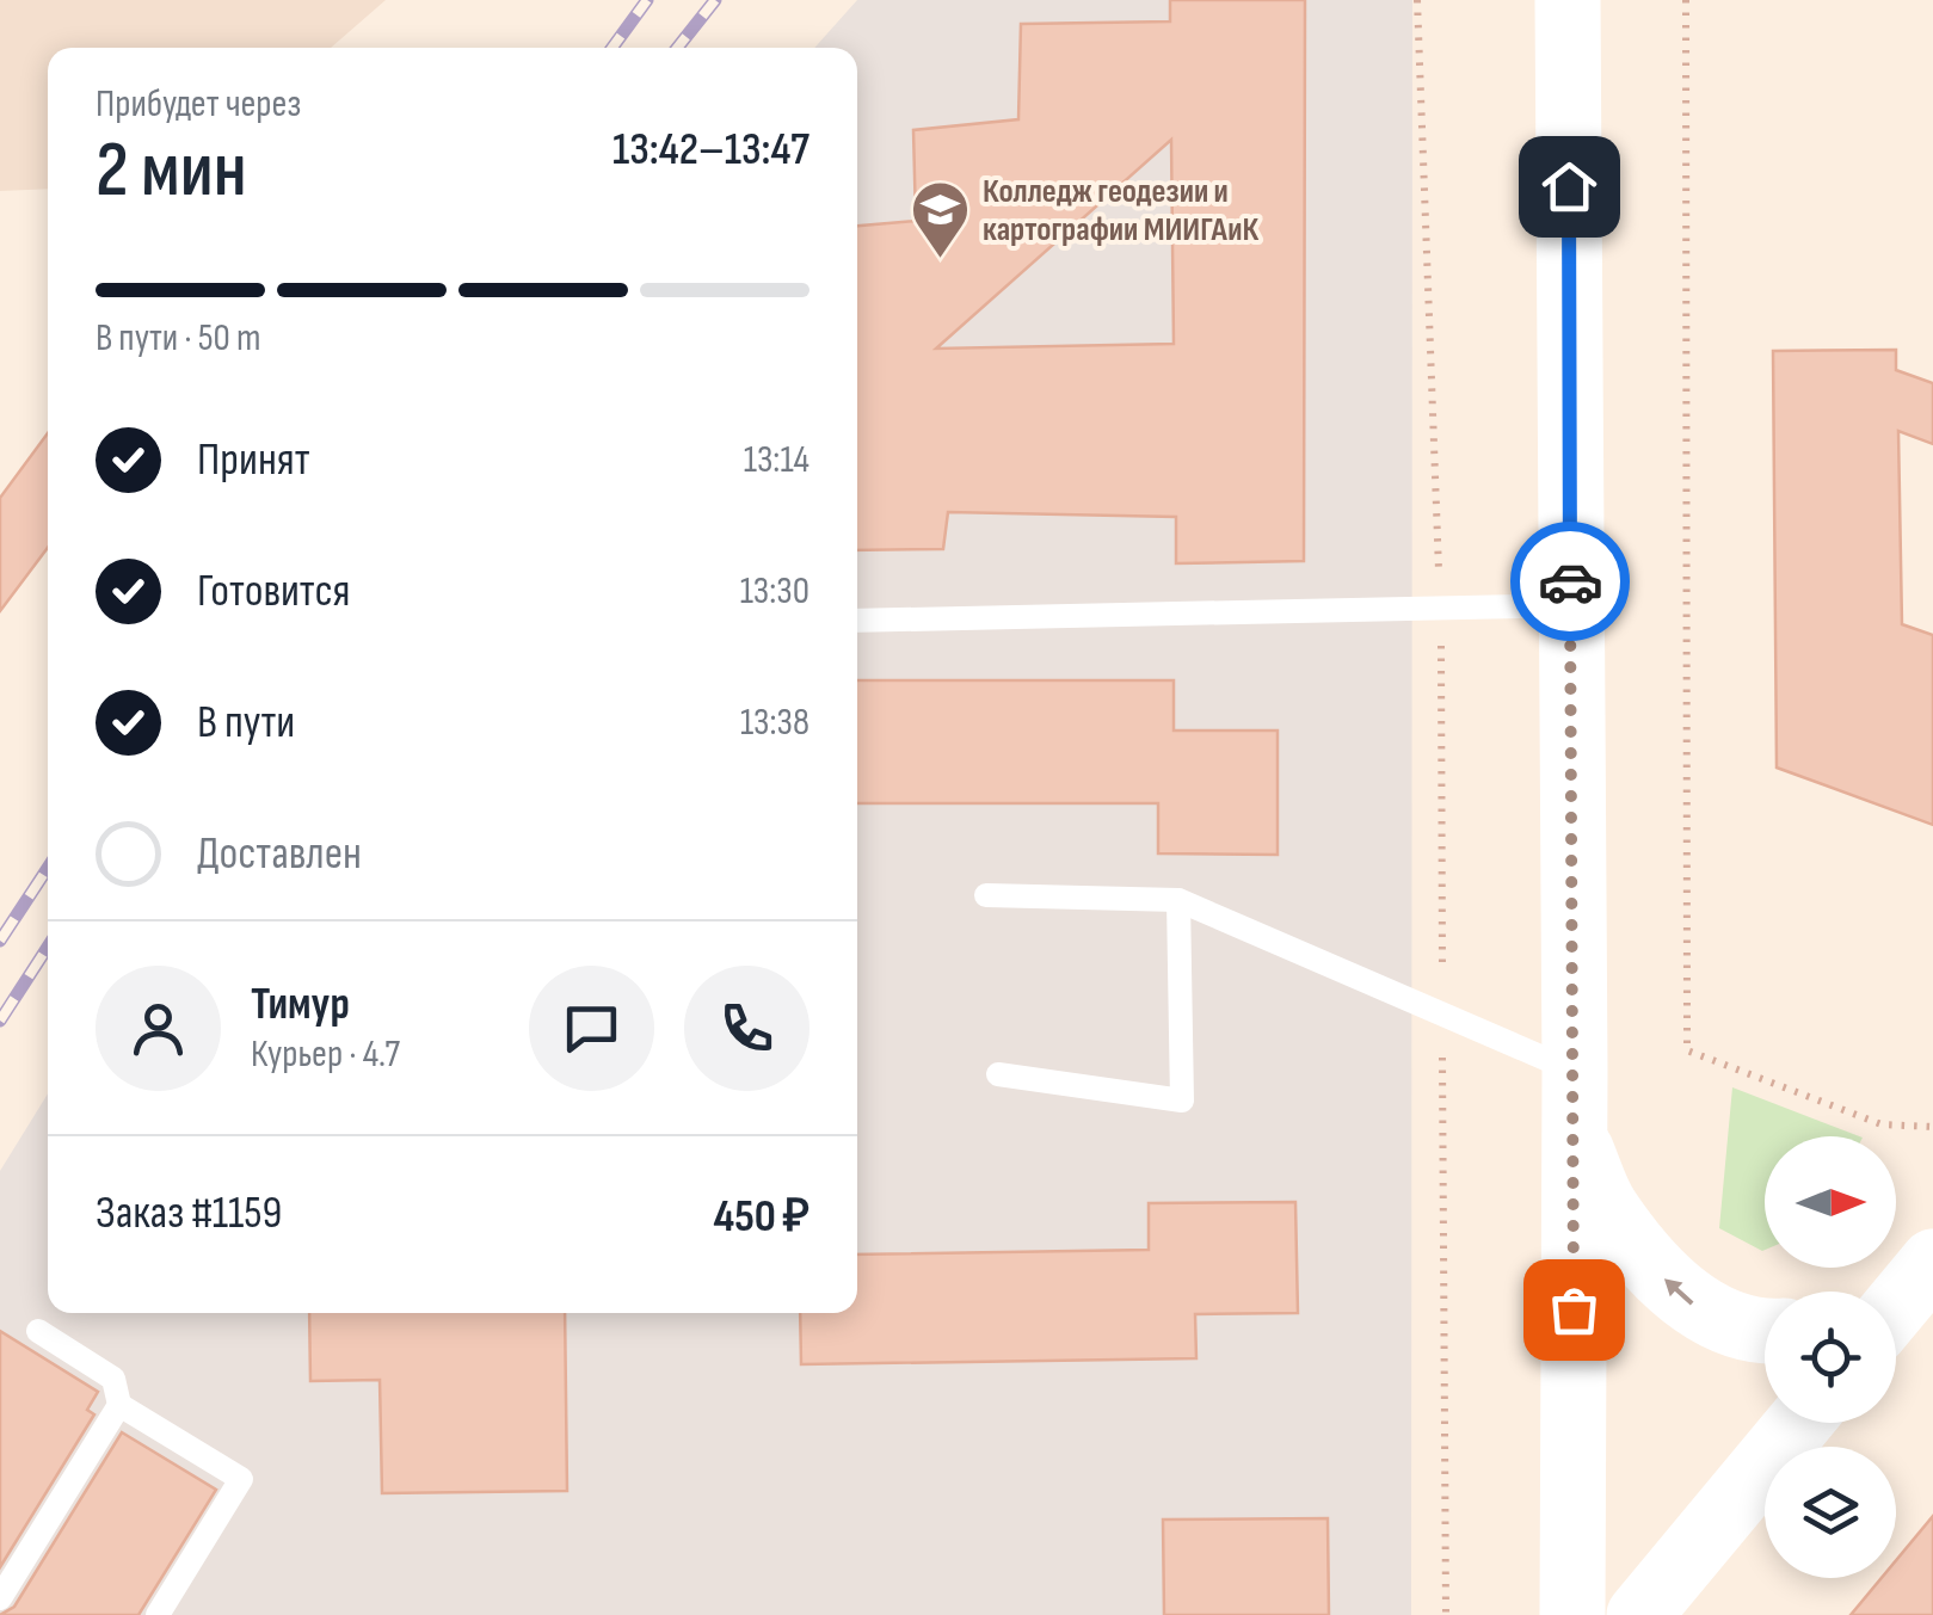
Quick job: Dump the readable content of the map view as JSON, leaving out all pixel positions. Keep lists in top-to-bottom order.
{
  "places": {
    "school or university": ["Колледж геодезии и картографии МИИГАиК"]
  },
  "north": "right",
  "page": {
    "heading": ["2 мин", "Прибудет через", "13:42–13:47"],
    "panel": [
      "Тимур",
      "Курьер · 4.7",
      "Заказ #1159",
      "450 ₽"
    ],
    "bar": "В пути · 50 m",
    "list": [
      ["Принят", "13:14"],
      ["Готовится", "13:30"],
      ["В пути", "13:38"],
      "Доставлен"
    ]
  }
}
